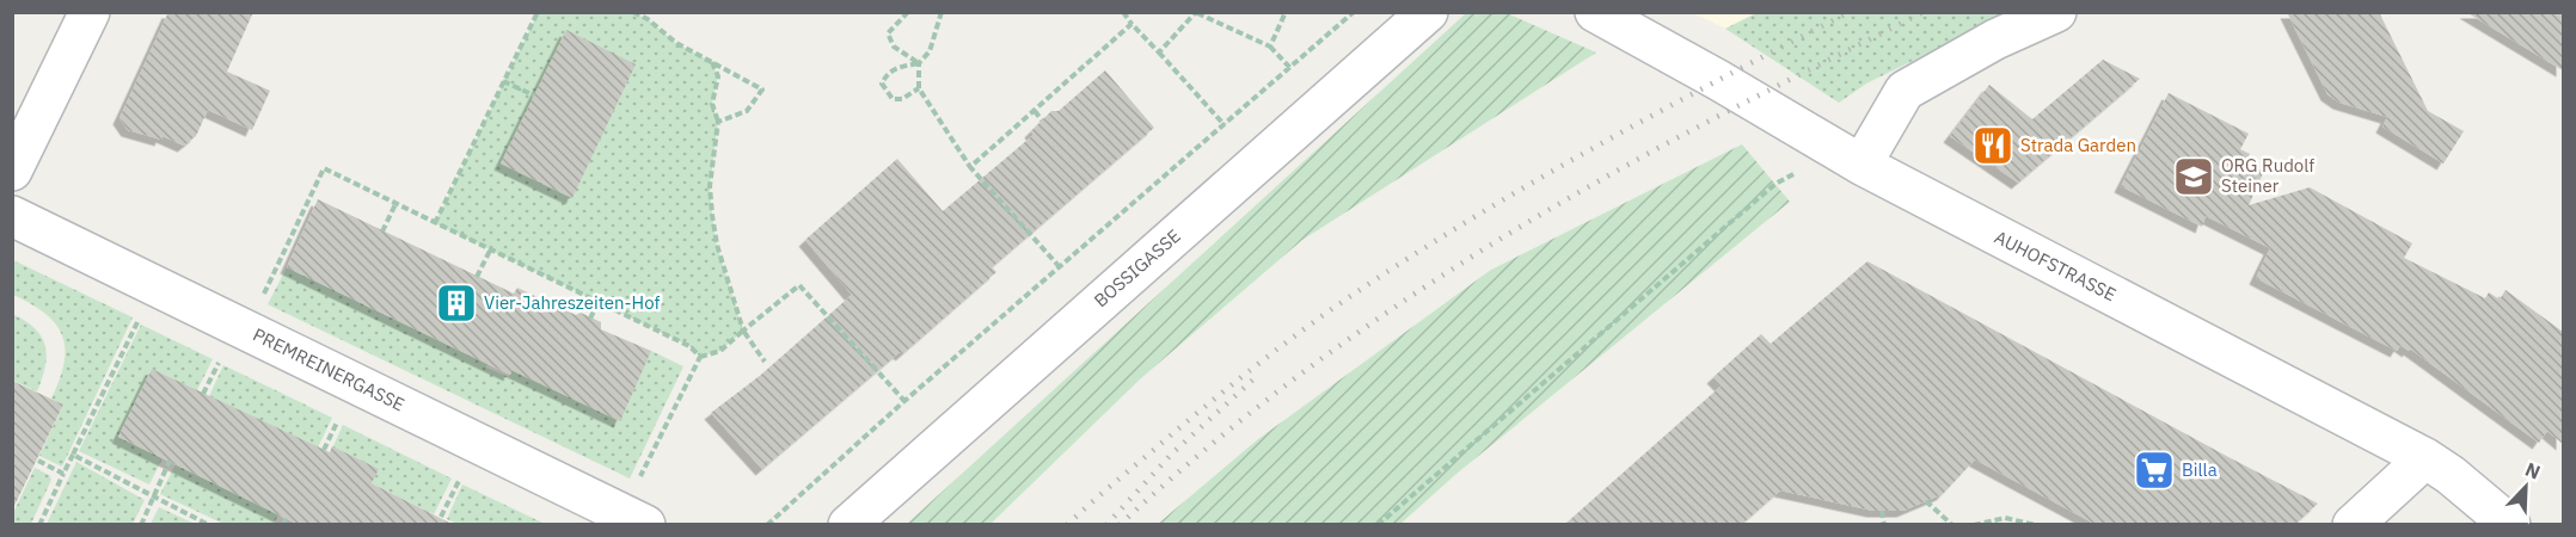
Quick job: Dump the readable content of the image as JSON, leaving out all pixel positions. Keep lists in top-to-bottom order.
{
  "streets": {
    "street": ["AUHOFSTRASSE", "BOSSIGASSE", "PREMREINERGASSE"]
  },
  "places": {
    "restaurant": ["Strada Garden"],
    "school or university": ["ORG Rudolf Steiner"],
    "building": ["Vier-Jahreszeiten-Hof"],
    "supermarket": ["Billa"]
  },
  "north": "top right"
}
